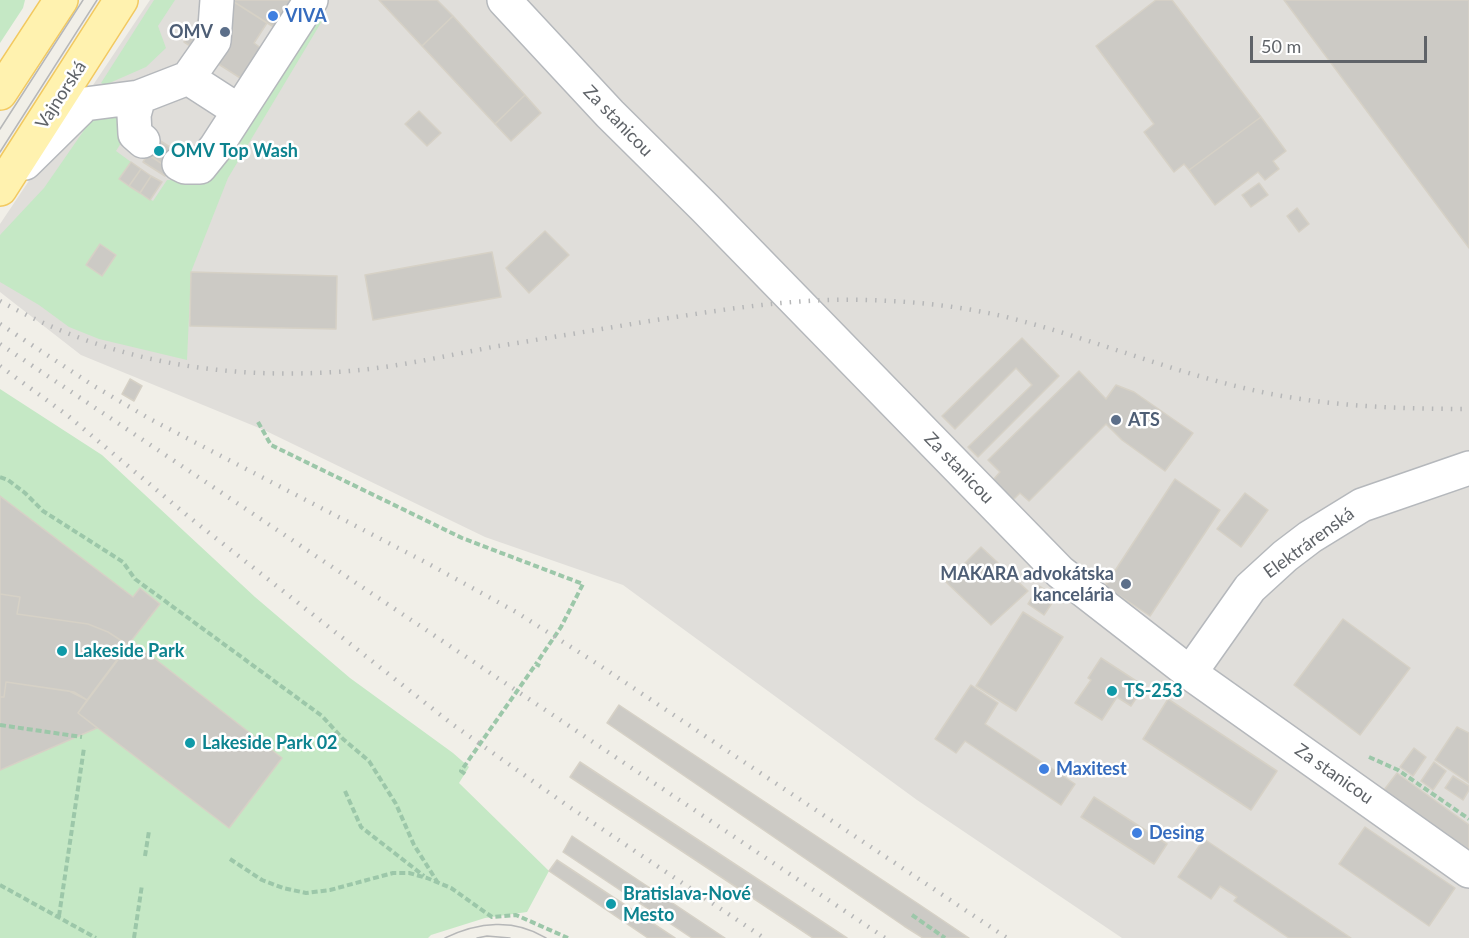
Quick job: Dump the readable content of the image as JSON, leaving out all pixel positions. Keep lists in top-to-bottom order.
{
  "streets": {
    "main road": ["Vajnorská"],
    "street": ["Za stanicou", "Elektrárenská"]
  },
  "crossings": [
    ["Za stanicou", "Elektrárenská"]
  ],
  "places": [
    "VIVA",
    "OMV",
    "OMV Top Wash",
    "ATS",
    "MAKARA advokátska kancelária",
    "Lakeside Park",
    "TS-253",
    "Lakeside Park 02",
    "Maxitest",
    "Desing",
    "Bratislava-Nové Mesto"
  ],
  "scale_bar": "50 m"
}
